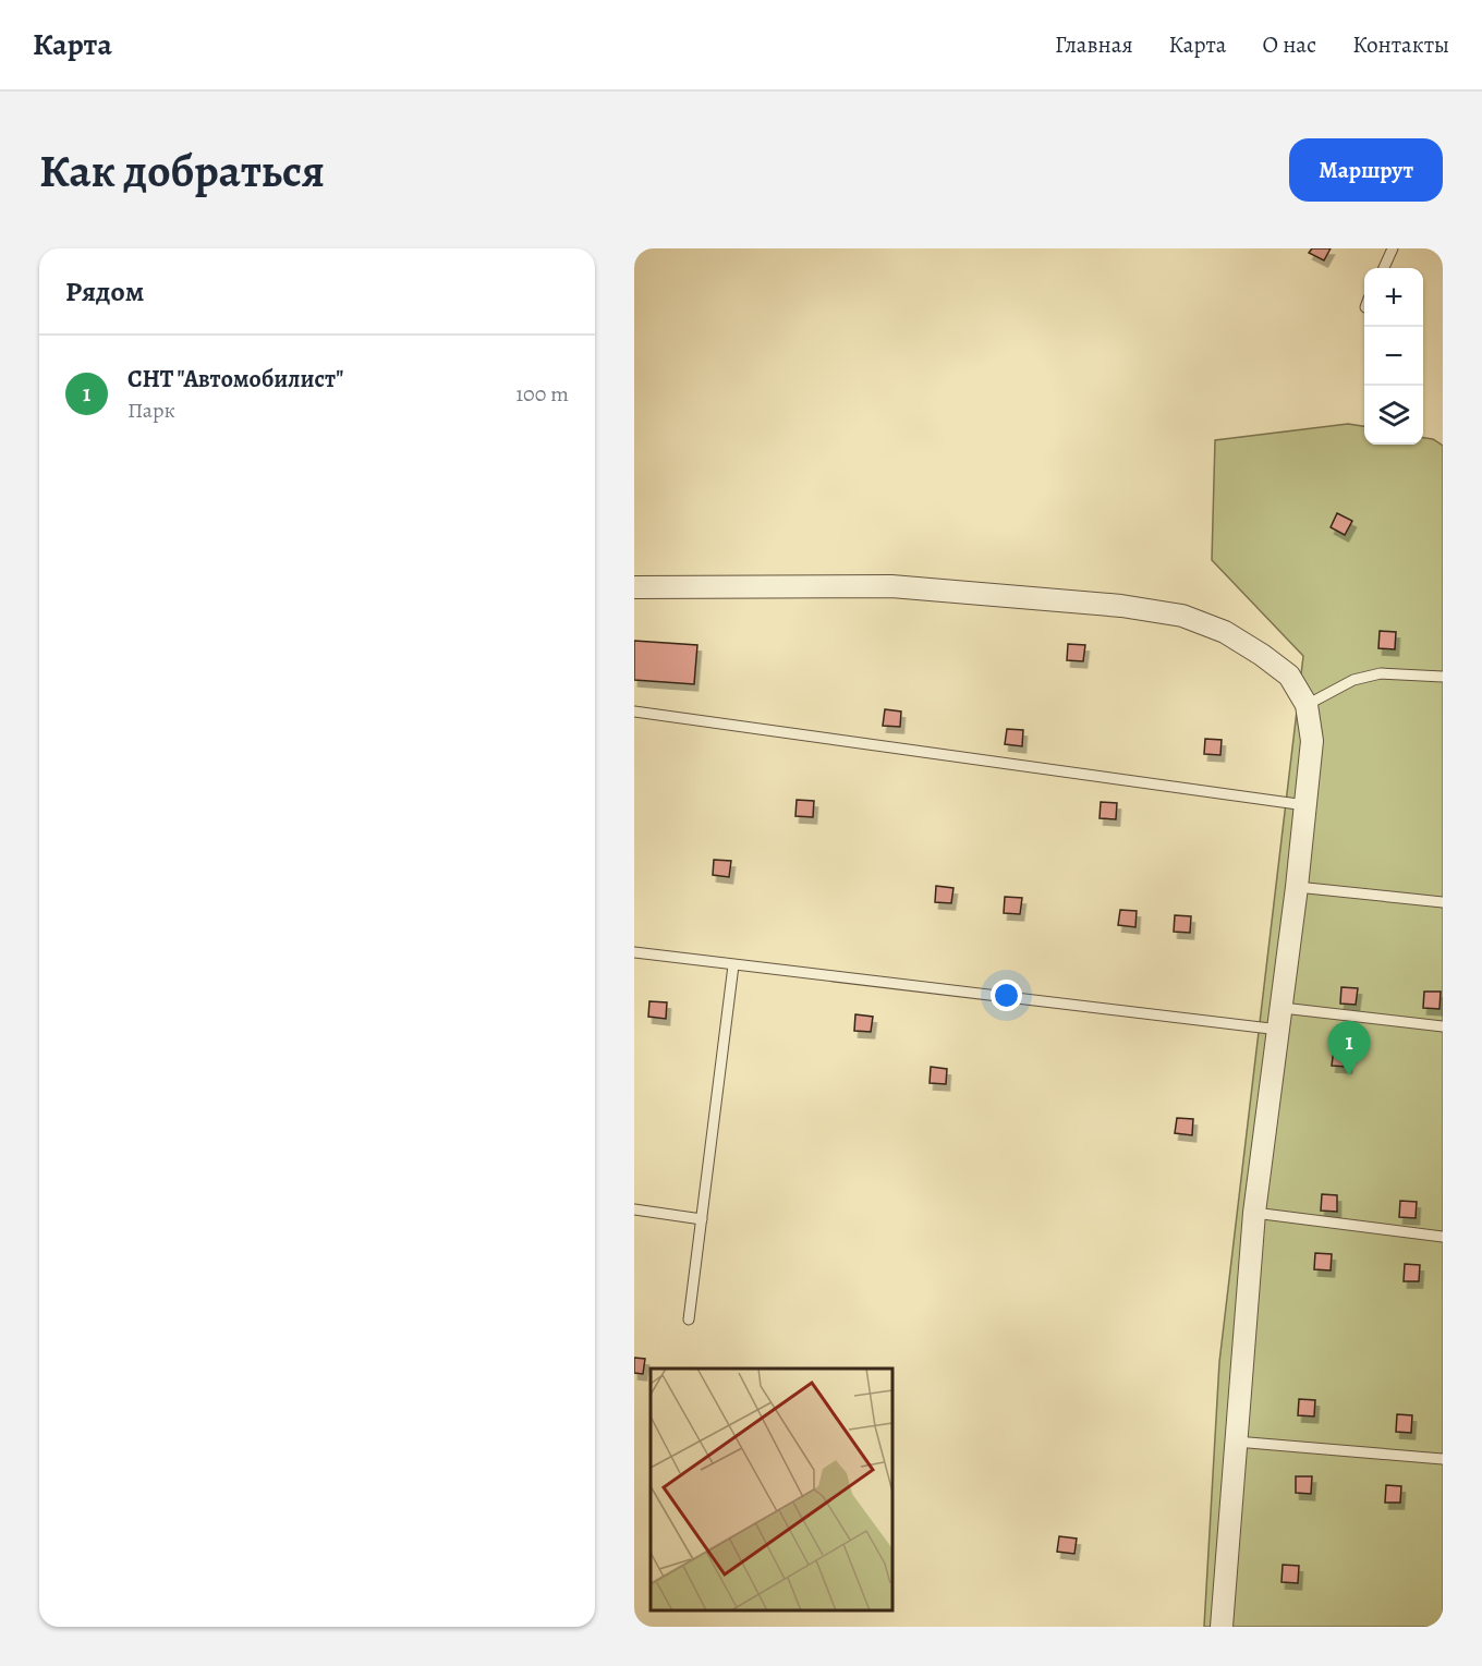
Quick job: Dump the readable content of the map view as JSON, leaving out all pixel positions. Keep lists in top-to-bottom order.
{
  "page": {
    "header": "Карта",
    "nav": [
      "Главная",
      "Карта",
      "О нас",
      "Контакты"
    ],
    "buttons": "Маршрут",
    "title": "Как добраться",
    "heading": "Рядом",
    "map_buttons": ["+", "−"],
    "list": [
      {
        "mark": "1",
        "name": "СНТ \"Автомобилист\"",
        "note": "Парк",
        "value": "100 m"
      }
    ],
    "pins": "1"
  }
}
